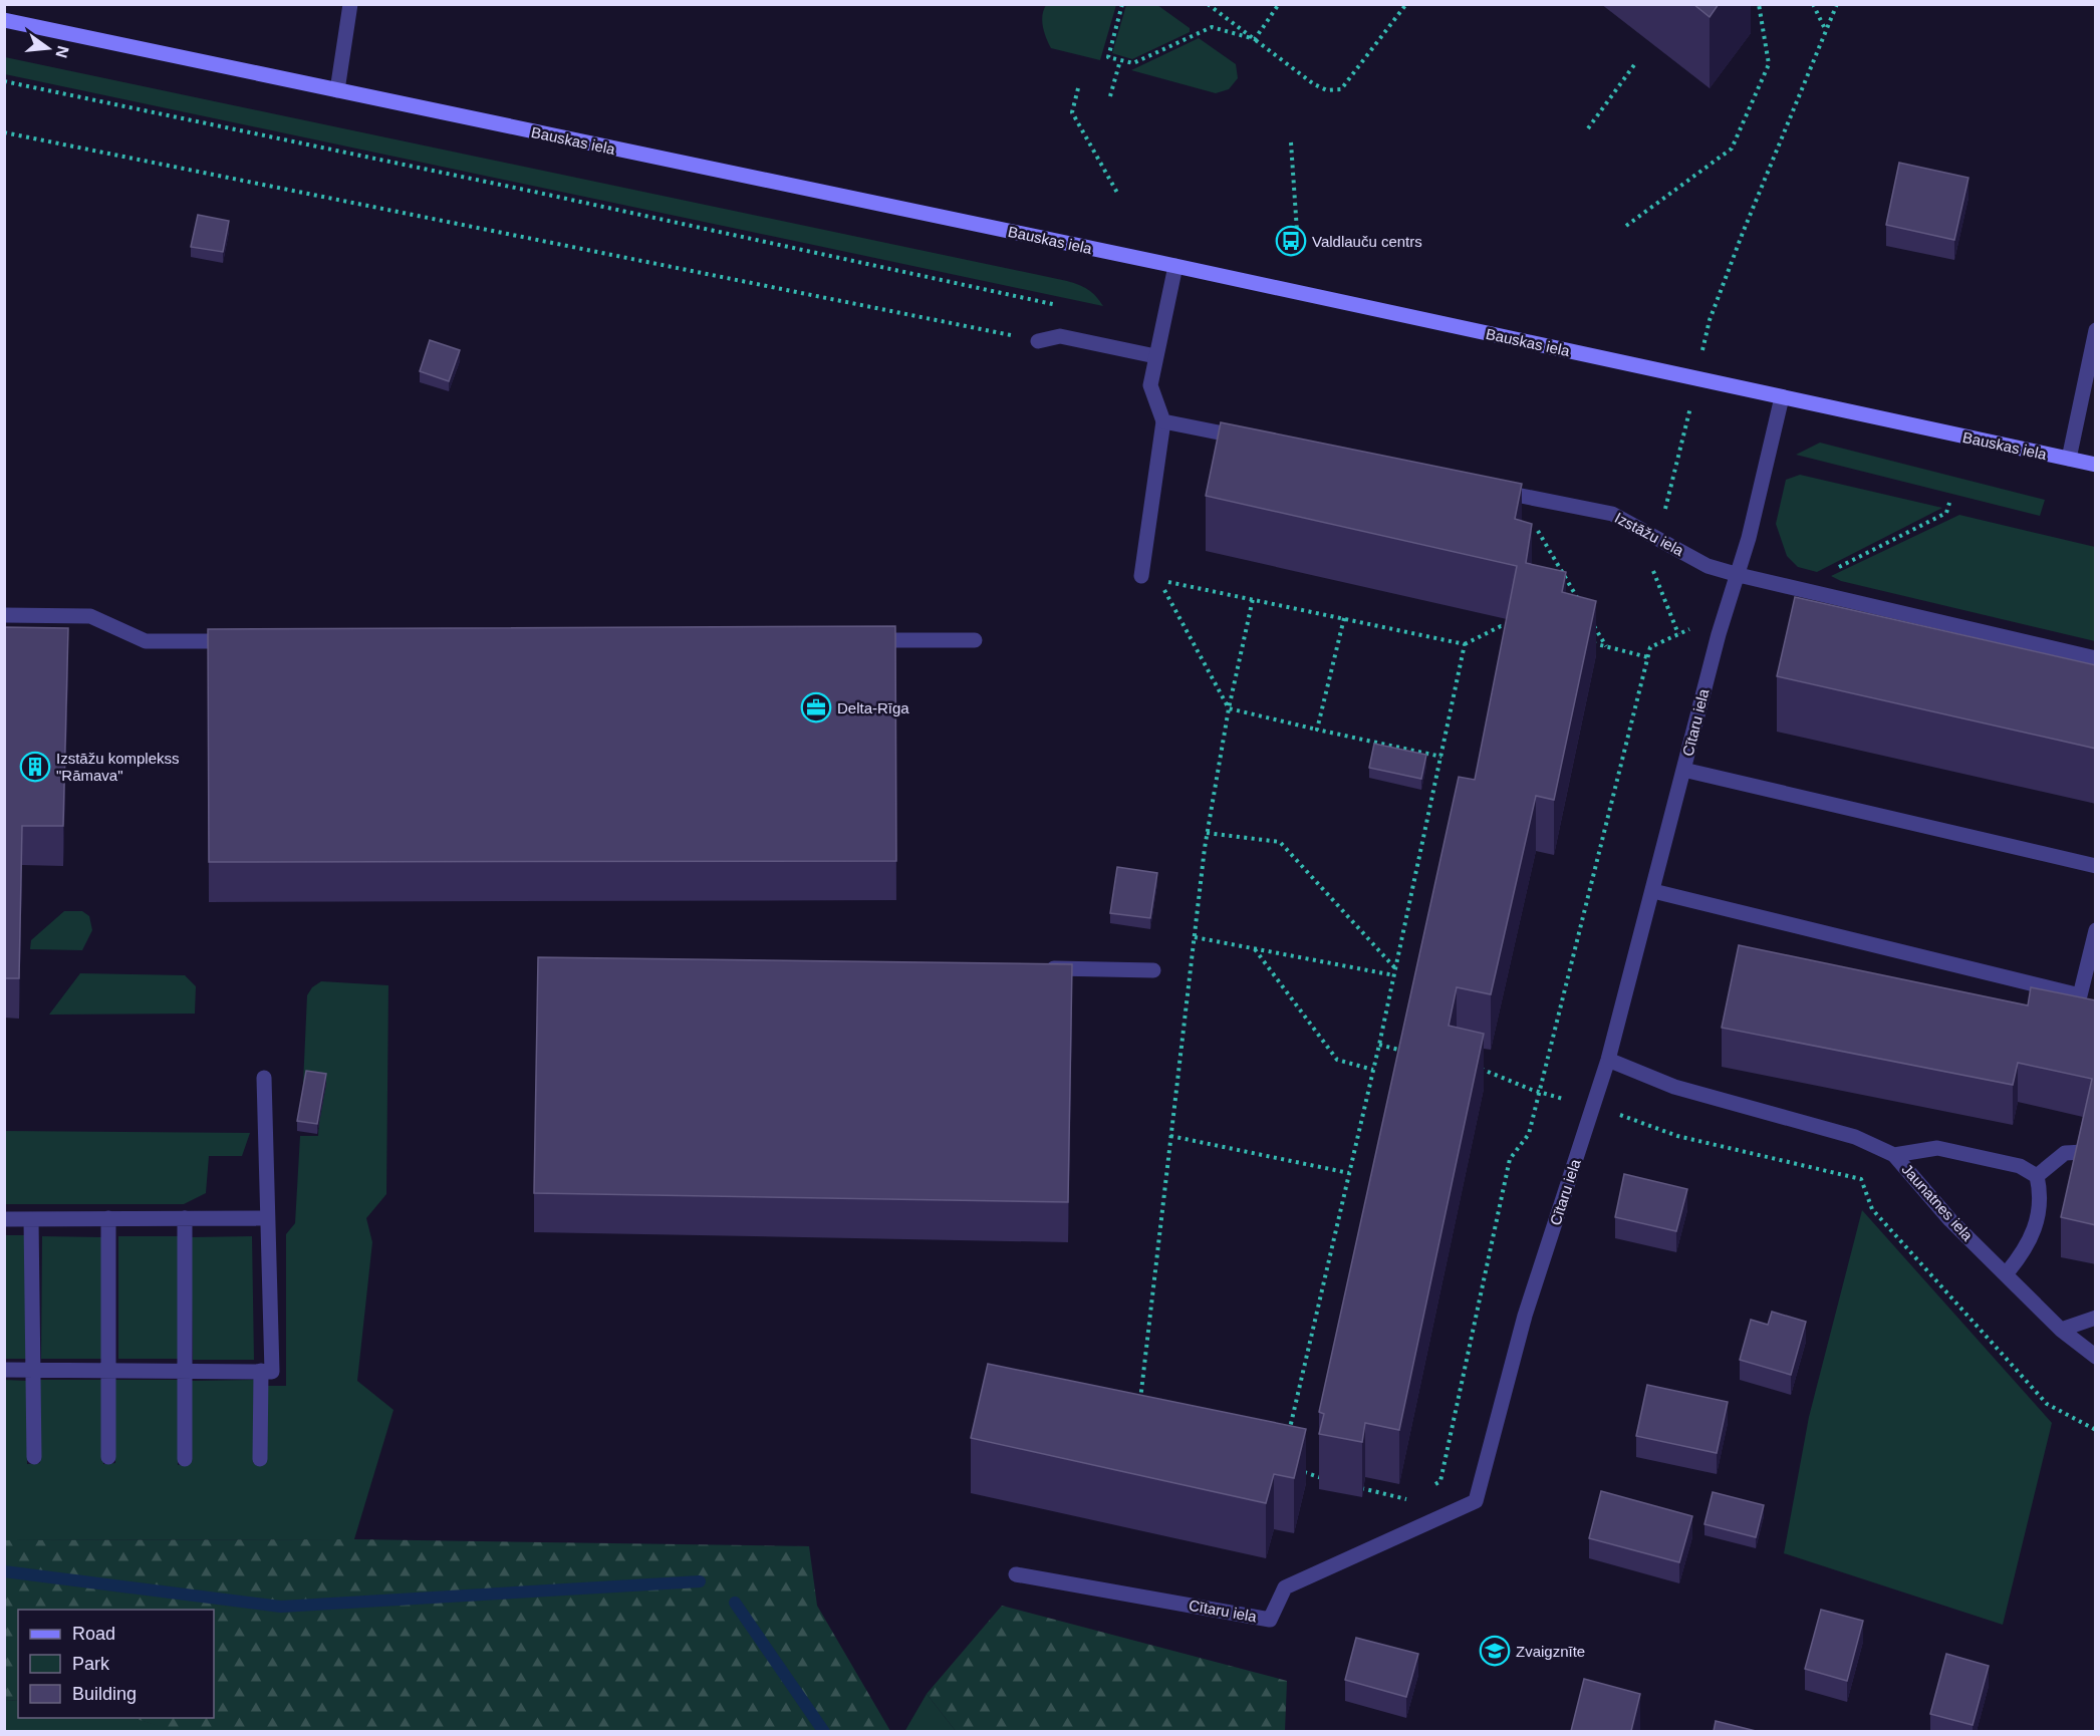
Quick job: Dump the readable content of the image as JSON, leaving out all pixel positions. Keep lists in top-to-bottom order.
{
  "streets": {
    "main road": ["Bauskas iela"],
    "street": ["Izstāžu iela", "Cītaru iela", "Jaunatnes iela"]
  },
  "crossings": [
    ["Bauskas iela", "Cītaru iela"],
    ["Izstāžu iela", "Cītaru iela"],
    ["Cītaru iela", "Jaunatnes iela"]
  ],
  "places": {
    "bus stop": ["Valdlauču centrs"],
    "office": ["Delta-Rīga"],
    "building": ["Izstāžu komplekss \"Rāmava\""],
    "school or university": ["Zvaigznīte"]
  },
  "legend": ["Road", "Park", "Building"],
  "north": "right"
}
